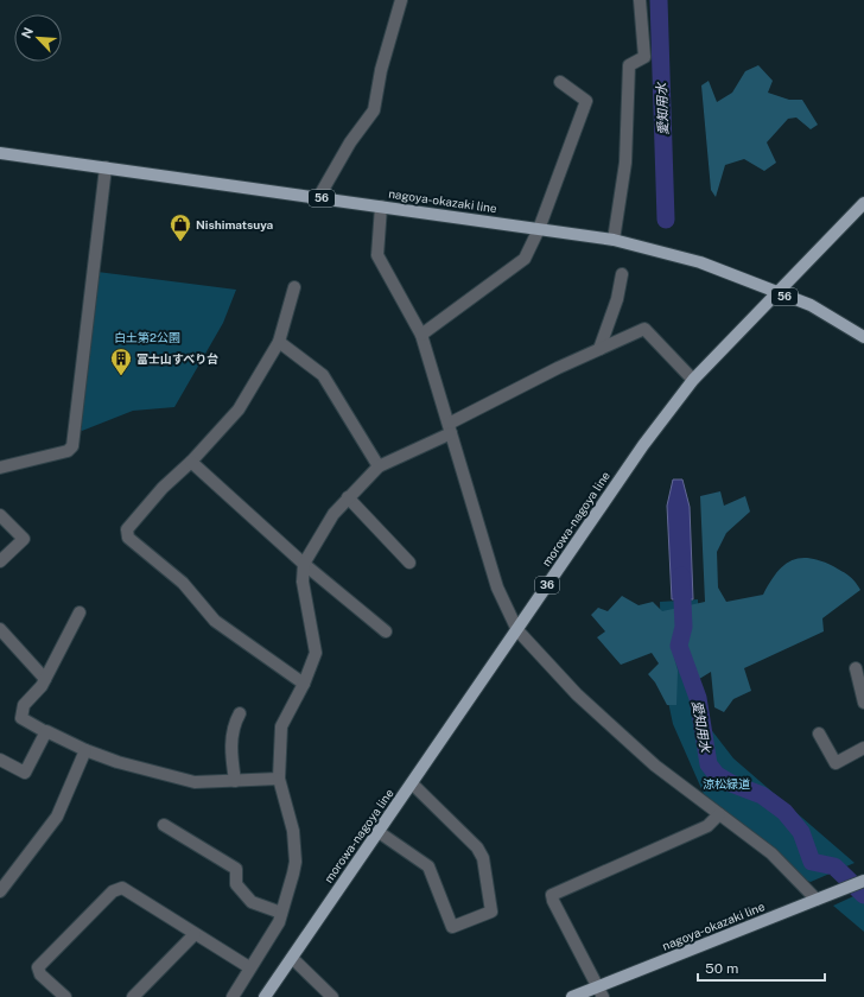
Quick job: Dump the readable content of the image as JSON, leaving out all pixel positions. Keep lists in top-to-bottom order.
{
  "streets": {
    "main road": [
      "56",
      "nagoya-okazaki line",
      "morowa-nagoya line",
      "36"
    ]
  },
  "crossings": [
    ["nagoya-okazaki line", "morowa-nagoya line"]
  ],
  "water": ["愛知用水"],
  "parks": ["白土第2公園", "涼松緑道"],
  "places": {
    "shop": ["Nishimatsuya"],
    "building": ["富士山すべり台"]
  },
  "scale_bar": "50 m",
  "north": "top left"
}
